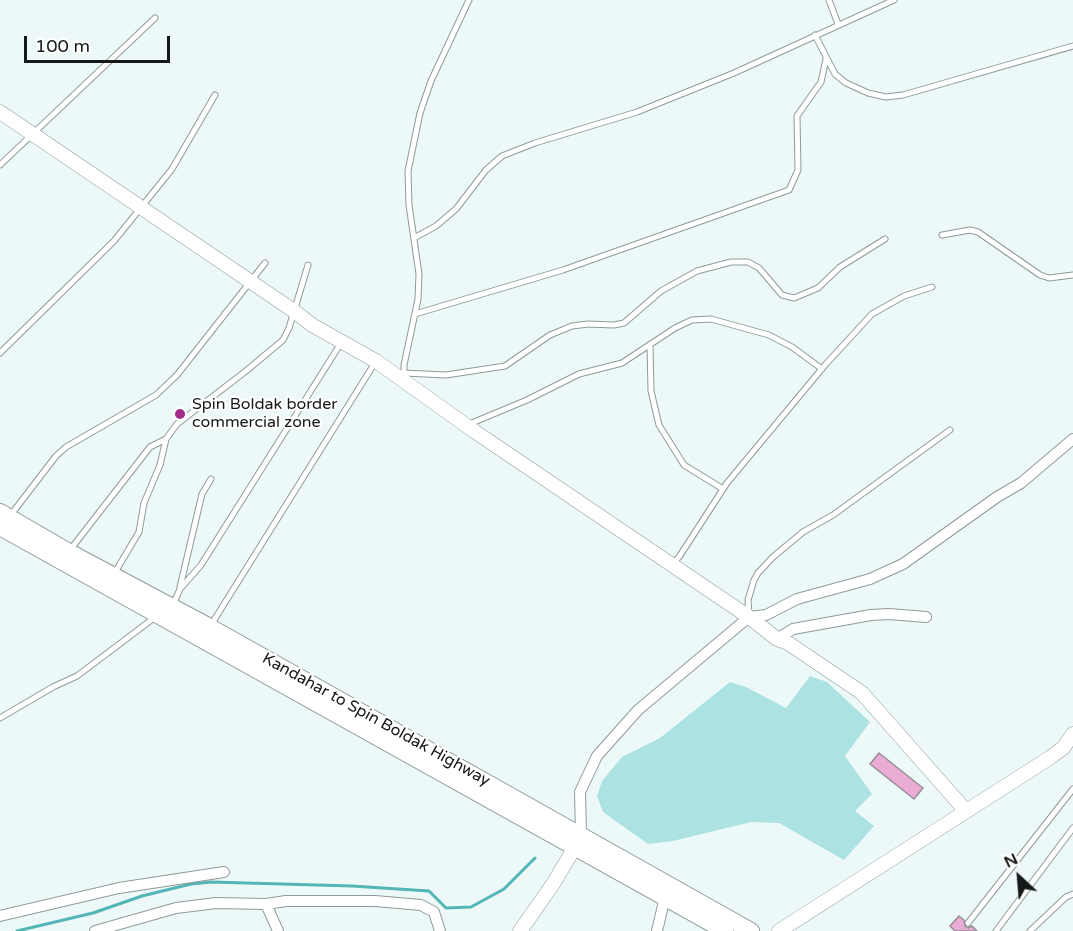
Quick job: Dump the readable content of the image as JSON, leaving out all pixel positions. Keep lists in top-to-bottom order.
{
  "streets": {
    "highway": ["Kandahar to Spin Boldak Highway"]
  },
  "places": ["Spin Boldak border commercial zone"],
  "scale_bar": "100 m",
  "north": "top left"
}
